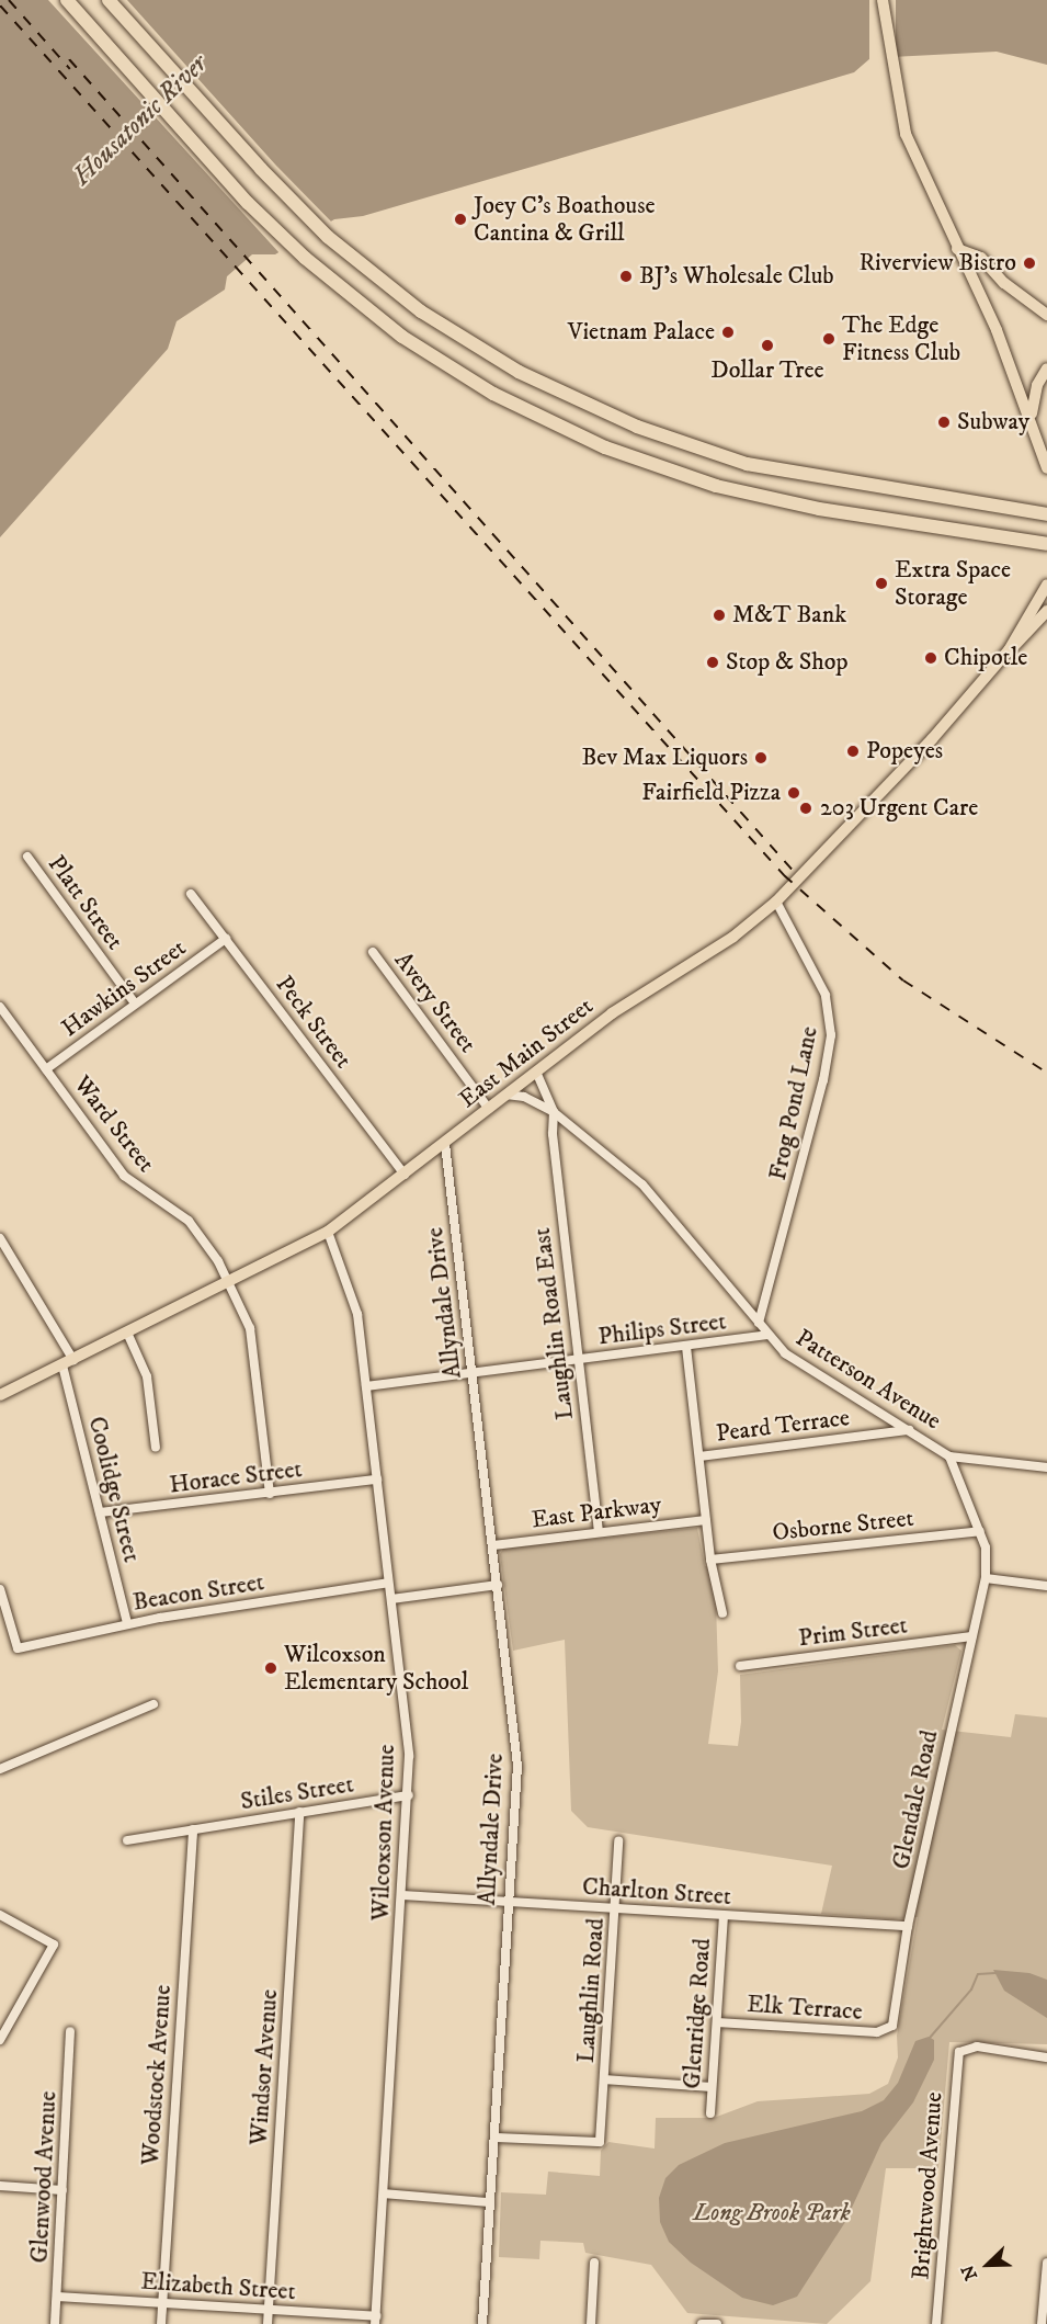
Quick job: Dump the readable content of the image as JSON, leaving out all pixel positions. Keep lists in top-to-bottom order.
{
  "streets": {
    "main road": ["East Main Street"],
    "street": [
      "Platt Street",
      "Hawkins Street",
      "Avery Street",
      "Peck Street",
      "Frog Pond Lane",
      "Ward Street",
      "Allyndale Drive",
      "Laughlin Road East",
      "Philips Street",
      "Patterson Avenue",
      "Peard Terrace",
      "Horace Street",
      "Coolidge Street",
      "East Parkway",
      "Osborne Street",
      "Beacon Street",
      "Prim Street",
      "Stiles Street",
      "Glendale Road",
      "Wilcoxson Avenue",
      "Charlton Street",
      "Laughlin Road",
      "Elk Terrace",
      "Glenridge Road",
      "Windsor Avenue",
      "Woodstock Avenue",
      "Glenwood Avenue",
      "Brightwood Avenue",
      "Elizabeth Street"
    ]
  },
  "crossings": [
    ["Platt Street", "Hawkins Street"],
    ["Hawkins Street", "Peck Street"],
    ["Hawkins Street", "Ward Street"],
    ["Avery Street", "East Main Street"],
    ["Peck Street", "East Main Street"],
    ["East Main Street", "Frog Pond Lane"],
    ["East Main Street", "Ward Street"],
    ["East Main Street", "Allyndale Drive"],
    ["East Main Street", "Patterson Avenue"],
    ["East Main Street", "Coolidge Street"],
    ["East Main Street", "Wilcoxson Avenue"],
    ["Frog Pond Lane", "Patterson Avenue"],
    ["Ward Street", "Horace Street"],
    ["Allyndale Drive", "Philips Street"],
    ["Allyndale Drive", "East Parkway"],
    ["Allyndale Drive", "Charlton Street"],
    ["Allyndale Drive", "Laughlin Road"],
    ["Laughlin Road East", "Philips Street"],
    ["Laughlin Road East", "Patterson Avenue"],
    ["Laughlin Road East", "East Parkway"],
    ["Philips Street", "Patterson Avenue"],
    ["Philips Street", "Wilcoxson Avenue"],
    ["Patterson Avenue", "Peard Terrace"],
    ["Patterson Avenue", "Osborne Street"],
    ["Patterson Avenue", "Glendale Road"],
    ["Horace Street", "Coolidge Street"],
    ["Horace Street", "Wilcoxson Avenue"],
    ["Coolidge Street", "Beacon Street"],
    ["Beacon Street", "Wilcoxson Avenue"],
    ["Prim Street", "Glendale Road"],
    ["Stiles Street", "Wilcoxson Avenue"],
    ["Stiles Street", "Windsor Avenue"],
    ["Stiles Street", "Woodstock Avenue"],
    ["Glendale Road", "Charlton Street"],
    ["Glendale Road", "Elk Terrace"],
    ["Wilcoxson Avenue", "Charlton Street"],
    ["Wilcoxson Avenue", "Elizabeth Street"],
    ["Charlton Street", "Laughlin Road"],
    ["Charlton Street", "Glenridge Road"],
    ["Elk Terrace", "Glenridge Road"],
    ["Windsor Avenue", "Elizabeth Street"],
    ["Woodstock Avenue", "Elizabeth Street"],
    ["Glenwood Avenue", "Elizabeth Street"]
  ],
  "water": ["Housatonic River"],
  "parks": ["Long Brook Park"],
  "places": [
    "Joey C's Boathouse Cantina & Grill",
    "Riverview Bistro",
    "BJ's Wholesale Club",
    "Vietnam Palace",
    "The Edge Fitness Club",
    "Dollar Tree",
    "Subway",
    "Extra Space Storage",
    "M&T Bank",
    "Chipotle",
    "Stop & Shop",
    "Popeyes",
    "Bev Max Liquors",
    "Fairfield Pizza",
    "203 Urgent Care",
    "Wilcoxson Elementary School"
  ],
  "north": "bottom left"
}
